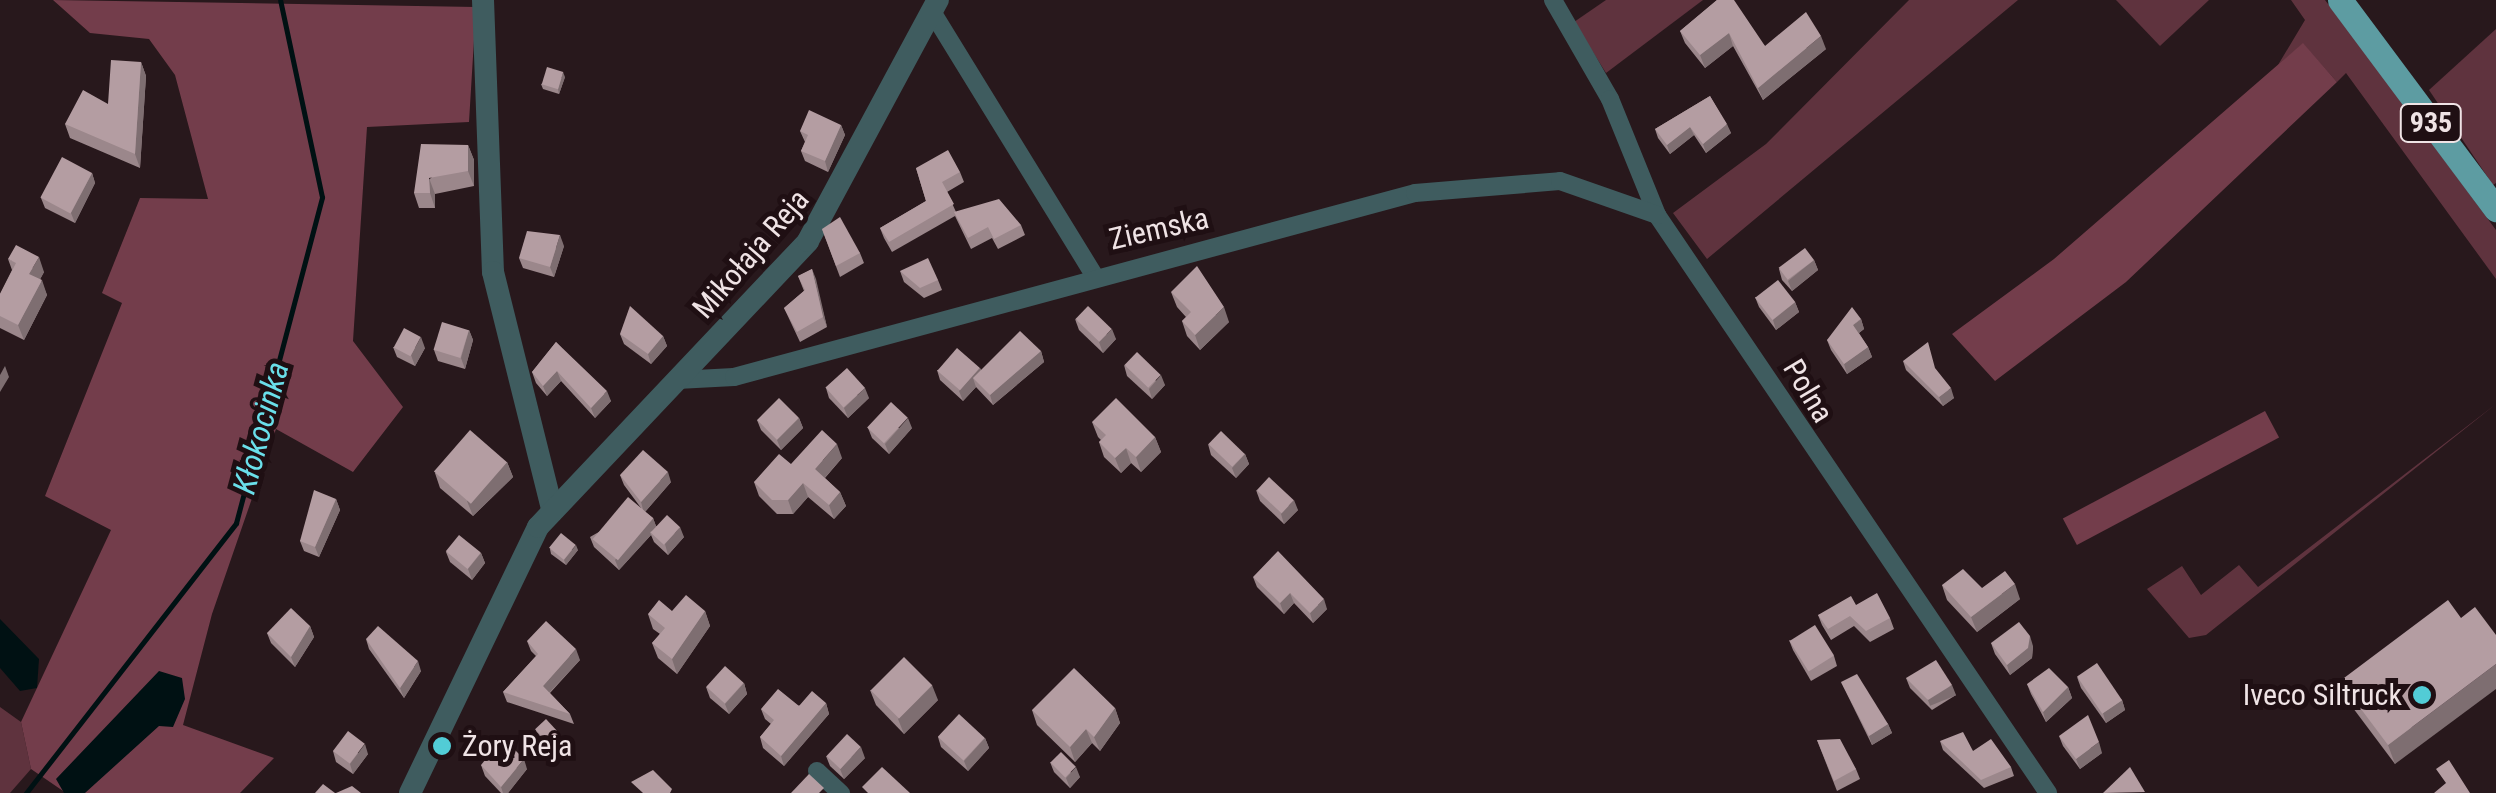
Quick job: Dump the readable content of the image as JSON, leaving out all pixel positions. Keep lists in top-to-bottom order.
{
  "streets": {
    "main road": ["935"],
    "street": ["Ziemska", "Mikołaja Reja", "Polna"]
  },
  "crossings": [
    ["Ziemska", "Mikołaja Reja"],
    ["Ziemska", "Polna"]
  ],
  "water": ["Kłokocinka"],
  "places": ["Iveco Siltruck", "Żory Reja"]
}
